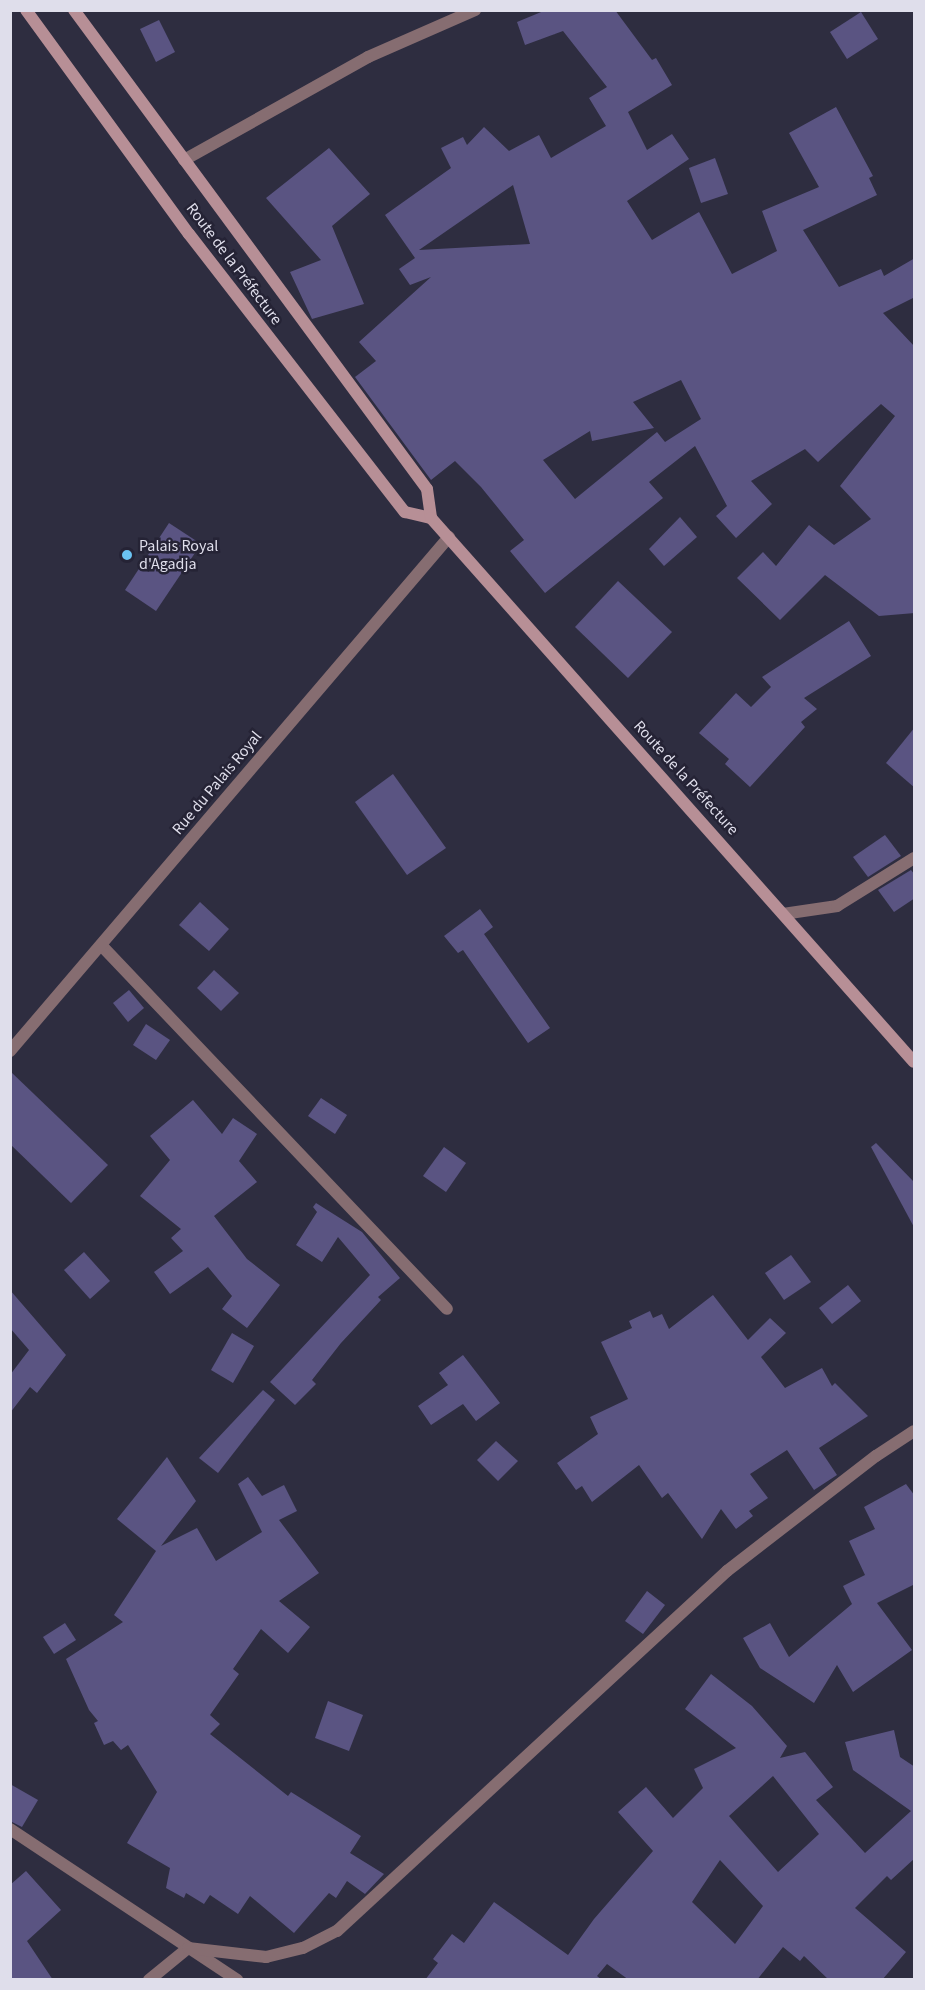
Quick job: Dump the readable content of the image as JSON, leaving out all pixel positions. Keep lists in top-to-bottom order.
{
  "streets": {
    "street": ["Route de la Préfecture", "Rue du Palais Royal"]
  },
  "crossings": [
    ["Route de la Préfecture", "Rue du Palais Royal"]
  ],
  "places": ["Palais Royal d'Agadja"]
}
